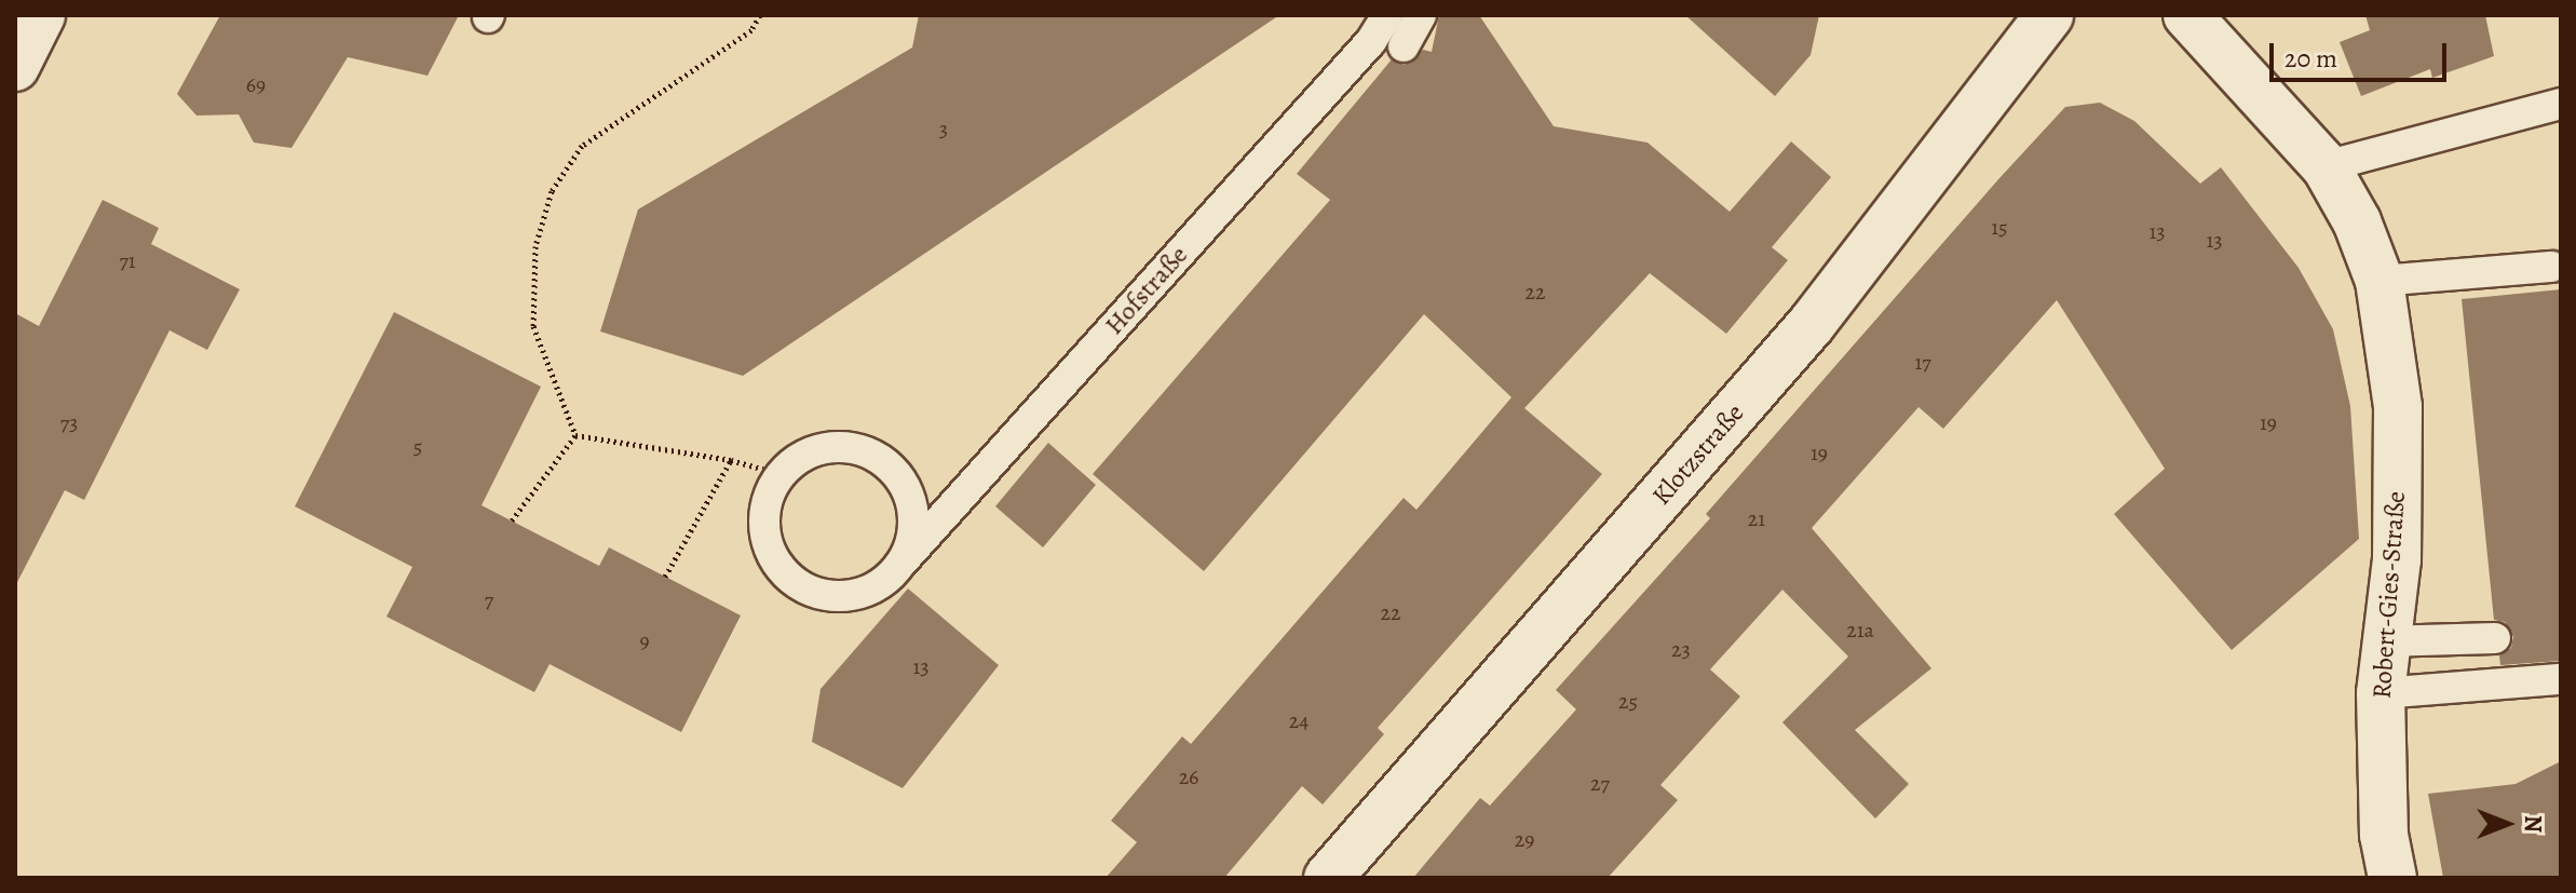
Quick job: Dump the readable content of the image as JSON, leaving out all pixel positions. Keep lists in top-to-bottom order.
{
  "streets": {
    "main road": ["Klotzstraße", "Robert-Gies-Straße"],
    "lane": ["Hofstraße"]
  },
  "house_numbers": [
    "69",
    "3",
    "15",
    "13",
    "13",
    "71",
    "22",
    "17",
    "73",
    "19",
    "5",
    "19",
    "21",
    "7",
    "22",
    "21a",
    "9",
    "23",
    "13",
    "25",
    "24",
    "26",
    "27",
    "29"
  ],
  "scale_bar": "20 m",
  "north": "right"
}
